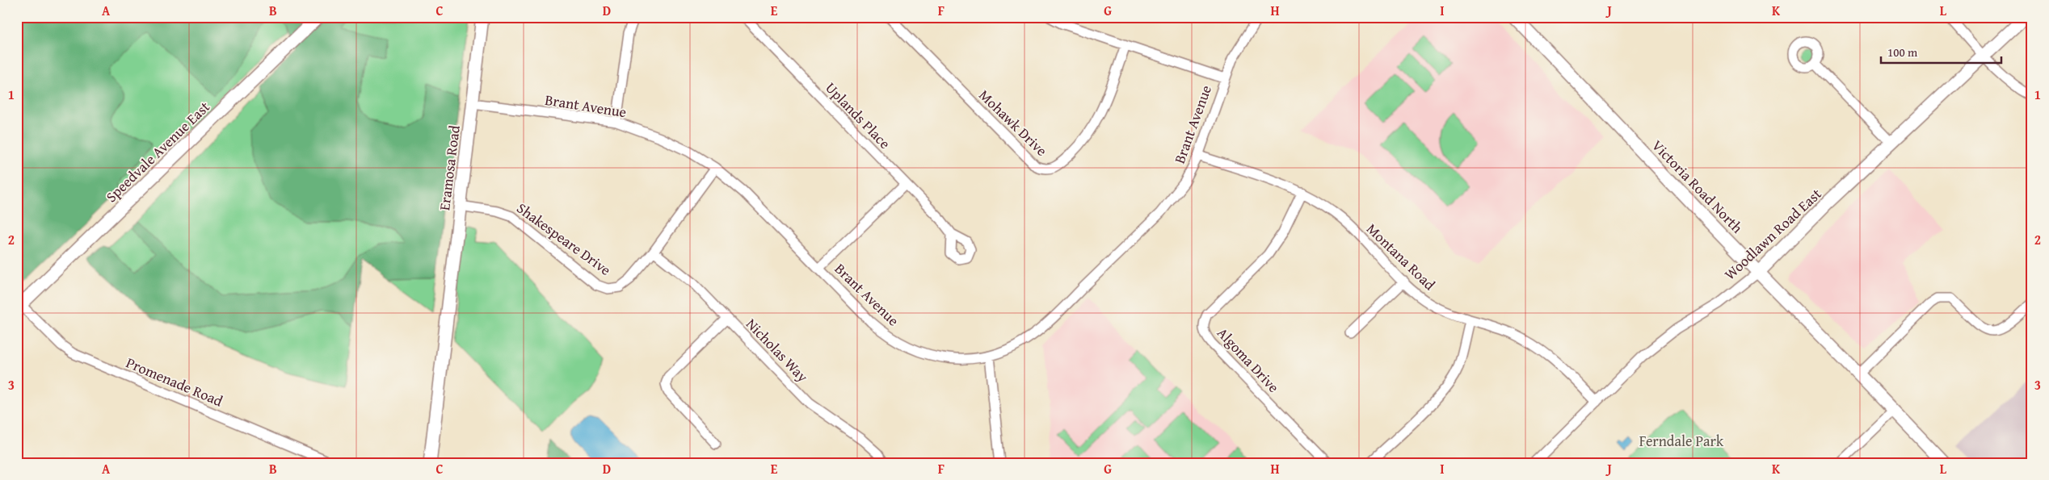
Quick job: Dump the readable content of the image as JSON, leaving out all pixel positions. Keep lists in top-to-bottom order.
{
  "streets": {
    "main road": [
      "Speedvale Avenue East",
      "Eramosa Road",
      "Victoria Road North",
      "Woodlawn Road East"
    ],
    "street": [
      "Brant Avenue",
      "Uplands Place",
      "Mohawk Drive",
      "Shakespeare Drive",
      "Montana Road",
      "Nicholas Way",
      "Algoma Drive",
      "Promenade Road"
    ]
  },
  "crossings": [
    ["Brant Avenue", "Eramosa Road"],
    ["Brant Avenue", "Shakespeare Drive"],
    ["Brant Avenue", "Montana Road"],
    ["Speedvale Avenue East", "Promenade Road"],
    ["Eramosa Road", "Shakespeare Drive"],
    ["Victoria Road North", "Woodlawn Road East"],
    ["Woodlawn Road East", "Montana Road"],
    ["Shakespeare Drive", "Nicholas Way"],
    ["Montana Road", "Algoma Drive"]
  ],
  "parks": ["Ferndale Park"],
  "scale_bar": "100 m",
  "grid": {
    "columns": [
      "A",
      "B",
      "C",
      "D",
      "E",
      "F",
      "G",
      "H",
      "I",
      "J",
      "K",
      "L"
    ],
    "rows": ["1", "2", "3"]
  }
}
